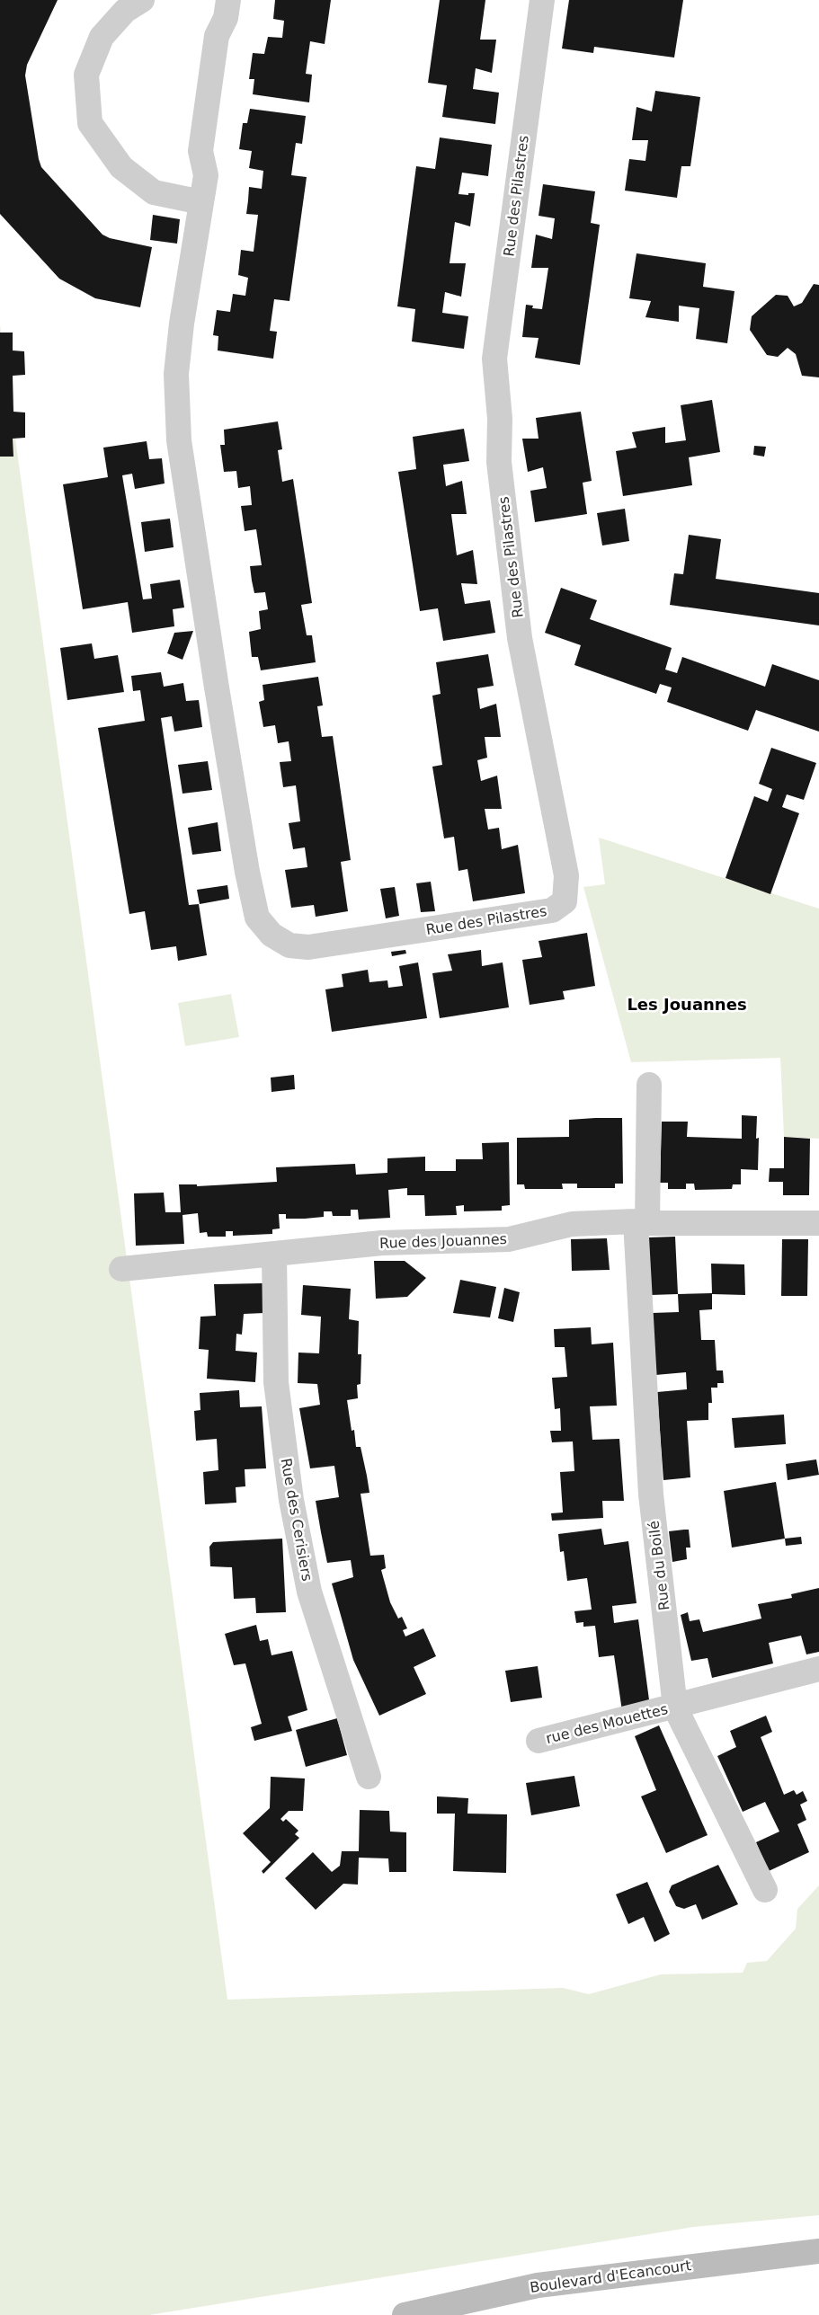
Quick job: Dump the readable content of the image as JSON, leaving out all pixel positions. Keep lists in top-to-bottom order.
{
  "streets": {
    "main road": ["Boulevard d'Ecancourt"],
    "street": [
      "Rue des Pilastres",
      "Rue des Jouannes",
      "Rue des Cerisiers",
      "Rue du Boilé",
      "rue des Mouettes"
    ]
  },
  "crossings": [
    ["Rue des Jouannes", "Rue des Cerisiers"],
    ["Rue des Jouannes", "Rue du Boilé"],
    ["Rue du Boilé", "rue des Mouettes"]
  ],
  "districts": ["Les Jouannes"]
}
